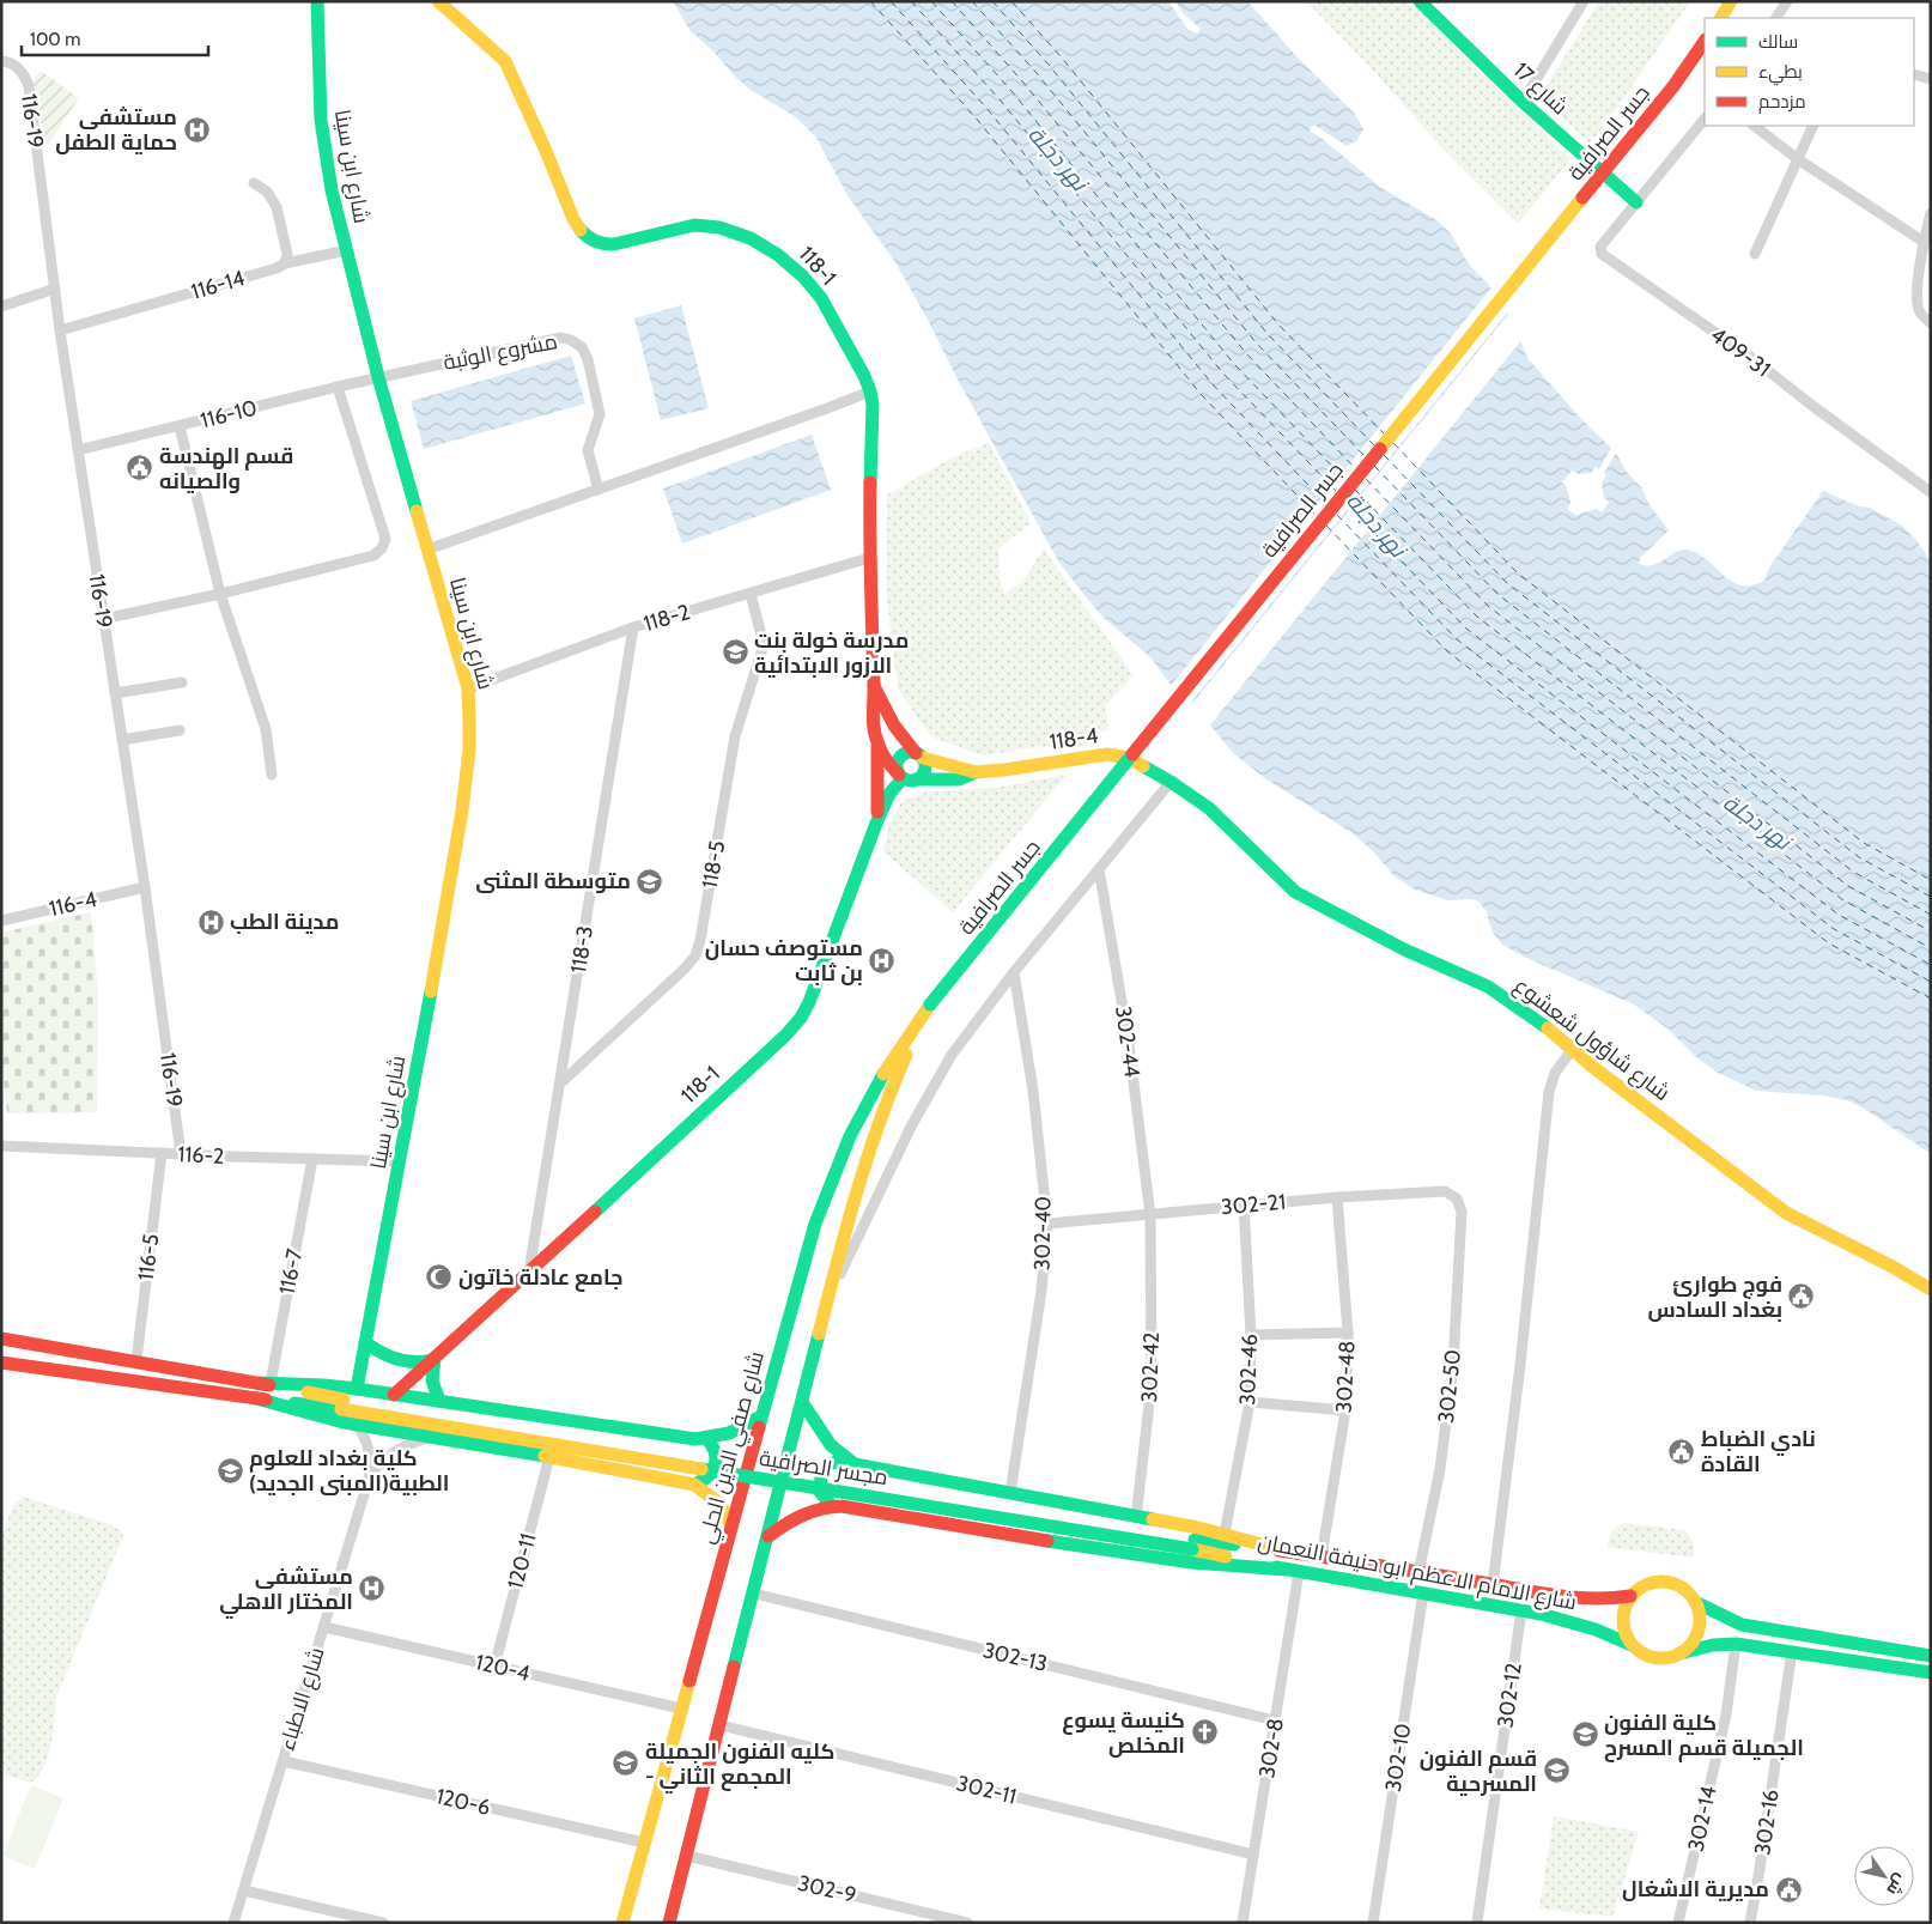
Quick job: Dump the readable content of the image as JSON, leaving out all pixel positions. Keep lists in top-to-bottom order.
{
  "streets": {
    "main road": [
      "شارع 17",
      "جسر الصرافية",
      "شارع ابن سينا",
      "118-1",
      "118-4",
      "شارع شاؤول شعشوع",
      "شارع صفي الدين الحلي",
      "مجسر الصرافية",
      "شارع الامام الاعظم ابو حنيفة النعمان"
    ],
    "street": [
      "116-19",
      "116-14",
      "مشروع الوثبة",
      "409-31",
      "116-10",
      "118-2",
      "118-5",
      "116-4",
      "118-3",
      "302-44",
      "116-2",
      "302-21",
      "302-40",
      "116-5",
      "116-7",
      "302-42",
      "302-46",
      "302-48",
      "302-50",
      "120-11",
      "302-13",
      "120-4",
      "302-12",
      "شارع الاطباء",
      "302-8",
      "302-10",
      "302-11",
      "120-6",
      "302-14",
      "302-16",
      "302-9"
    ]
  },
  "crossings": [
    ["شارع 17", "409-31"],
    ["116-19", "116-14"],
    ["116-19", "116-10"],
    ["116-19", "116-4"],
    ["116-19", "116-2"],
    ["جسر الصرافية", "شارع صفي الدين الحلي"],
    ["شارع ابن سينا", "116-14"],
    ["شارع ابن سينا", "مشروع الوثبة"],
    ["شارع ابن سينا", "116-10"],
    ["شارع ابن سينا", "118-2"],
    ["شارع ابن سينا", "116-2"],
    ["118-1", "118-2"],
    ["118-1", "118-4"],
    ["118-1", "118-3"],
    ["مشروع الوثبة", "116-10"],
    ["118-2", "118-5"],
    ["118-2", "118-3"],
    ["118-4", "شارع شاؤول شعشوع"],
    ["118-5", "118-3"],
    ["302-44", "302-21"],
    ["302-44", "302-42"],
    ["116-2", "116-5"],
    ["116-2", "116-7"],
    ["302-21", "302-40"],
    ["302-21", "302-42"],
    ["302-21", "302-46"],
    ["302-21", "302-48"],
    ["302-21", "302-50"],
    ["302-48", "شارع الامام الاعظم ابو حنيفة النعمان"],
    ["302-50", "شارع الامام الاعظم ابو حنيفة النعمان"],
    ["شارع صفي الدين الحلي", "120-4"],
    ["شارع صفي الدين الحلي", "120-6"],
    ["مجسر الصرافية", "شارع الامام الاعظم ابو حنيفة النعمان"],
    ["120-11", "120-4"],
    ["شارع الامام الاعظم ابو حنيفة النعمان", "302-12"],
    ["شارع الامام الاعظم ابو حنيفة النعمان", "302-8"],
    ["شارع الامام الاعظم ابو حنيفة النعمان", "302-10"],
    ["302-13", "302-8"],
    ["120-4", "شارع الاطباء"],
    ["شارع الاطباء", "120-6"],
    ["302-8", "302-11"]
  ],
  "water": ["نهر دجلة"],
  "places": {
    "hospital": [
      "مستشفى حماية الطفل",
      "مدينة الطب",
      "مستوصف حسان بن ثابت",
      "مستشفى المختار الاهلي"
    ],
    "public building": [
      "قسم الهندسة والصيانه",
      "فوج طوارئ بغداد السادس",
      "نادي الضباط القادة",
      "مديرية الاشغال"
    ],
    "school or university": [
      "مدرسة خولة بنت الازور الابتدائية",
      "متوسطة المثنى",
      "كلية بغداد للعلوم الطبية(المبنى الجديد)",
      "كلية الفنون الجميلة قسم المسرح",
      "كليه الفنون الجميلة - المجمع الثاني",
      "قسم الفنون المسرحية"
    ],
    "mosque": ["جامع عادلة خاتون"],
    "church": ["كنيسة يسوع المخلص"]
  },
  "legend": ["سالك", "بطيء", "مزدحم"],
  "scale_bar": "100 m",
  "north": "bottom right"
}
